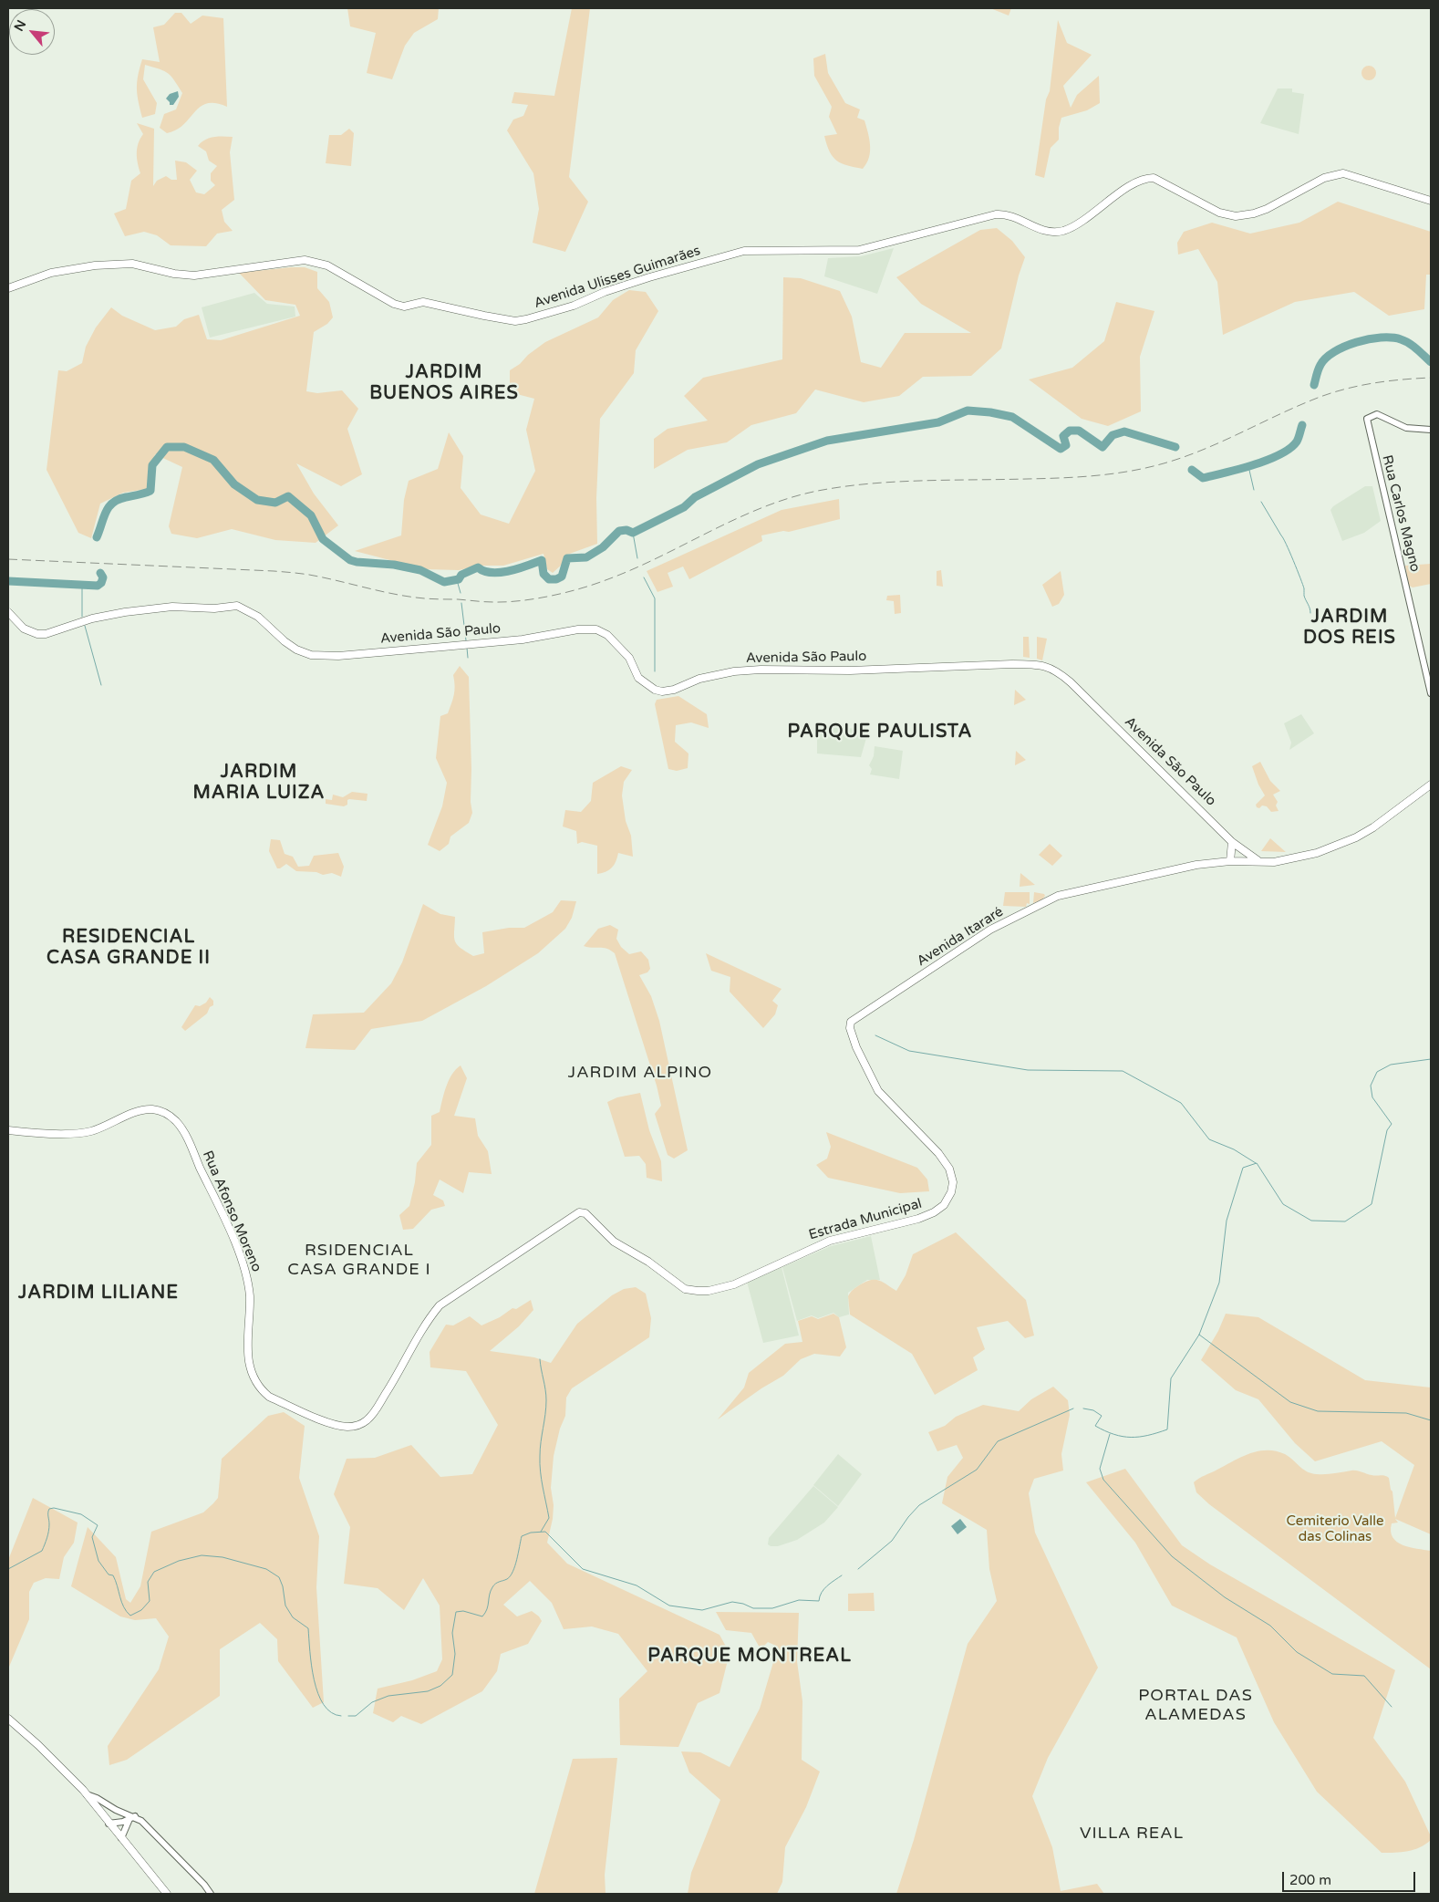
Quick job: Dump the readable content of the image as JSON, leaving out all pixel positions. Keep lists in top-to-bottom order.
{
  "streets": {
    "main road": [
      "Avenida Ulisses Guimarães",
      "Avenida São Paulo",
      "Avenida Itararé",
      "Rua Afonso Moreno",
      "Estrada Municipal"
    ],
    "street": ["Rua Carlos Magno"]
  },
  "crossings": [
    ["Avenida São Paulo", "Avenida Itararé"],
    ["Avenida Itararé", "Estrada Municipal"],
    ["Rua Afonso Moreno", "Estrada Municipal"]
  ],
  "districts": [
    "JARDIM BUENOS AIRES",
    "JARDIM DOS REIS",
    "PARQUE PAULISTA",
    "JARDIM MARIA LUIZA",
    "RESIDENCIAL CASA GRANDE II",
    "JARDIM ALPINO",
    "RSIDENCIAL CASA GRANDE I",
    "JARDIM LILIANE",
    "PARQUE MONTREAL",
    "PORTAL DAS ALAMEDAS",
    "VILLA REAL"
  ],
  "parks": ["Cemiterio Valle das Colinas"],
  "scale_bar": "200 m",
  "north": "top left"
}
